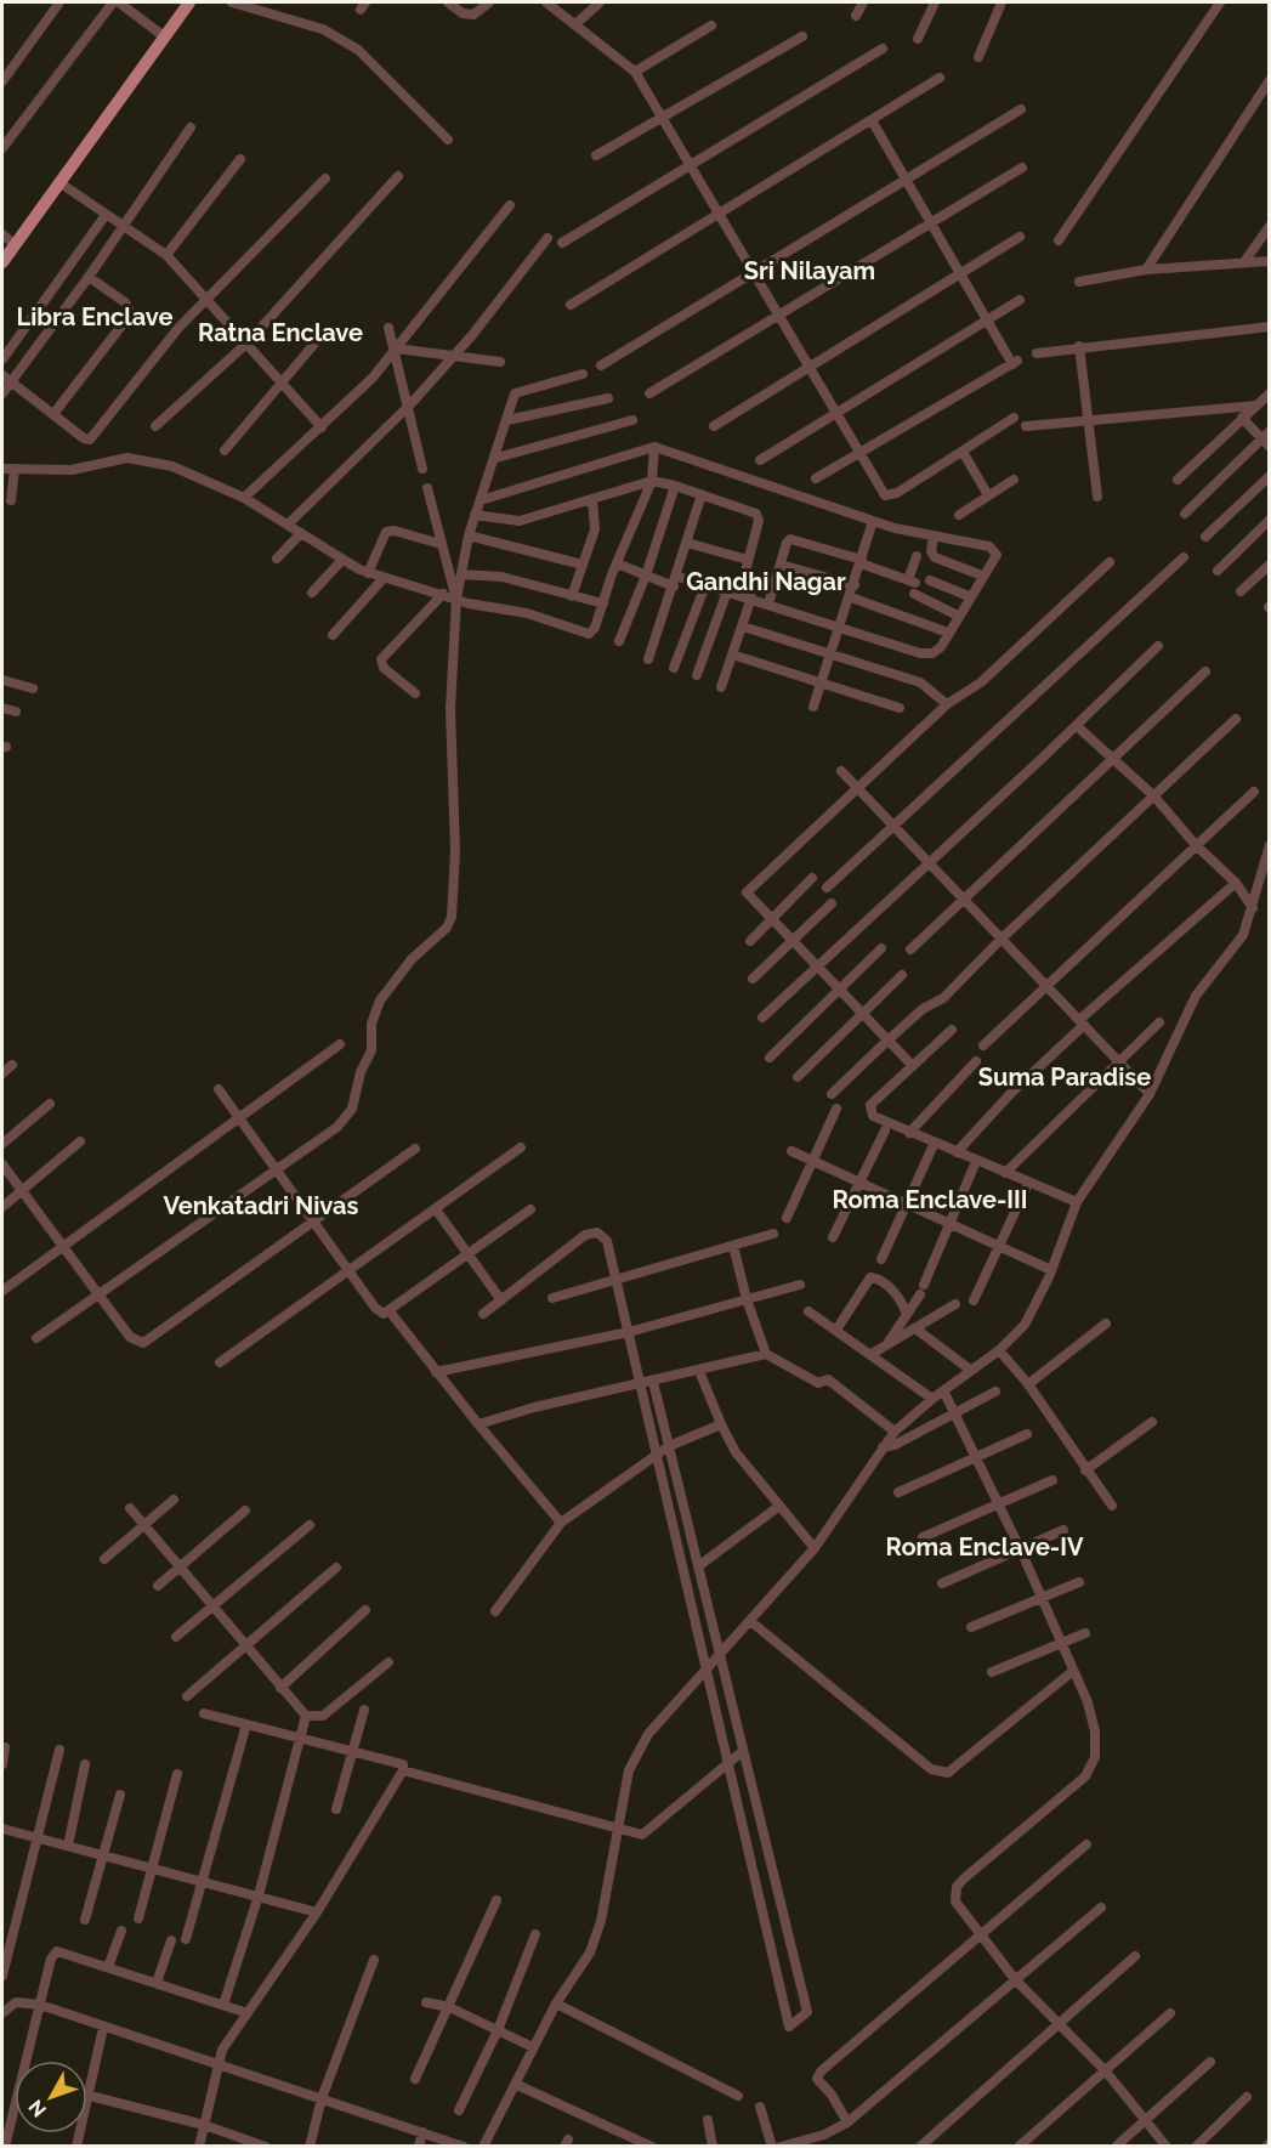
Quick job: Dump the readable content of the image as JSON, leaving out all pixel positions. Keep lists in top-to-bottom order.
{
  "districts": [
    "Sri Nilayam",
    "Libra Enclave",
    "Ratna Enclave",
    "Gandhi Nagar",
    "Suma Paradise",
    "Roma Enclave-III",
    "Venkatadri Nivas",
    "Roma Enclave-IV"
  ],
  "north": "bottom left"
}
